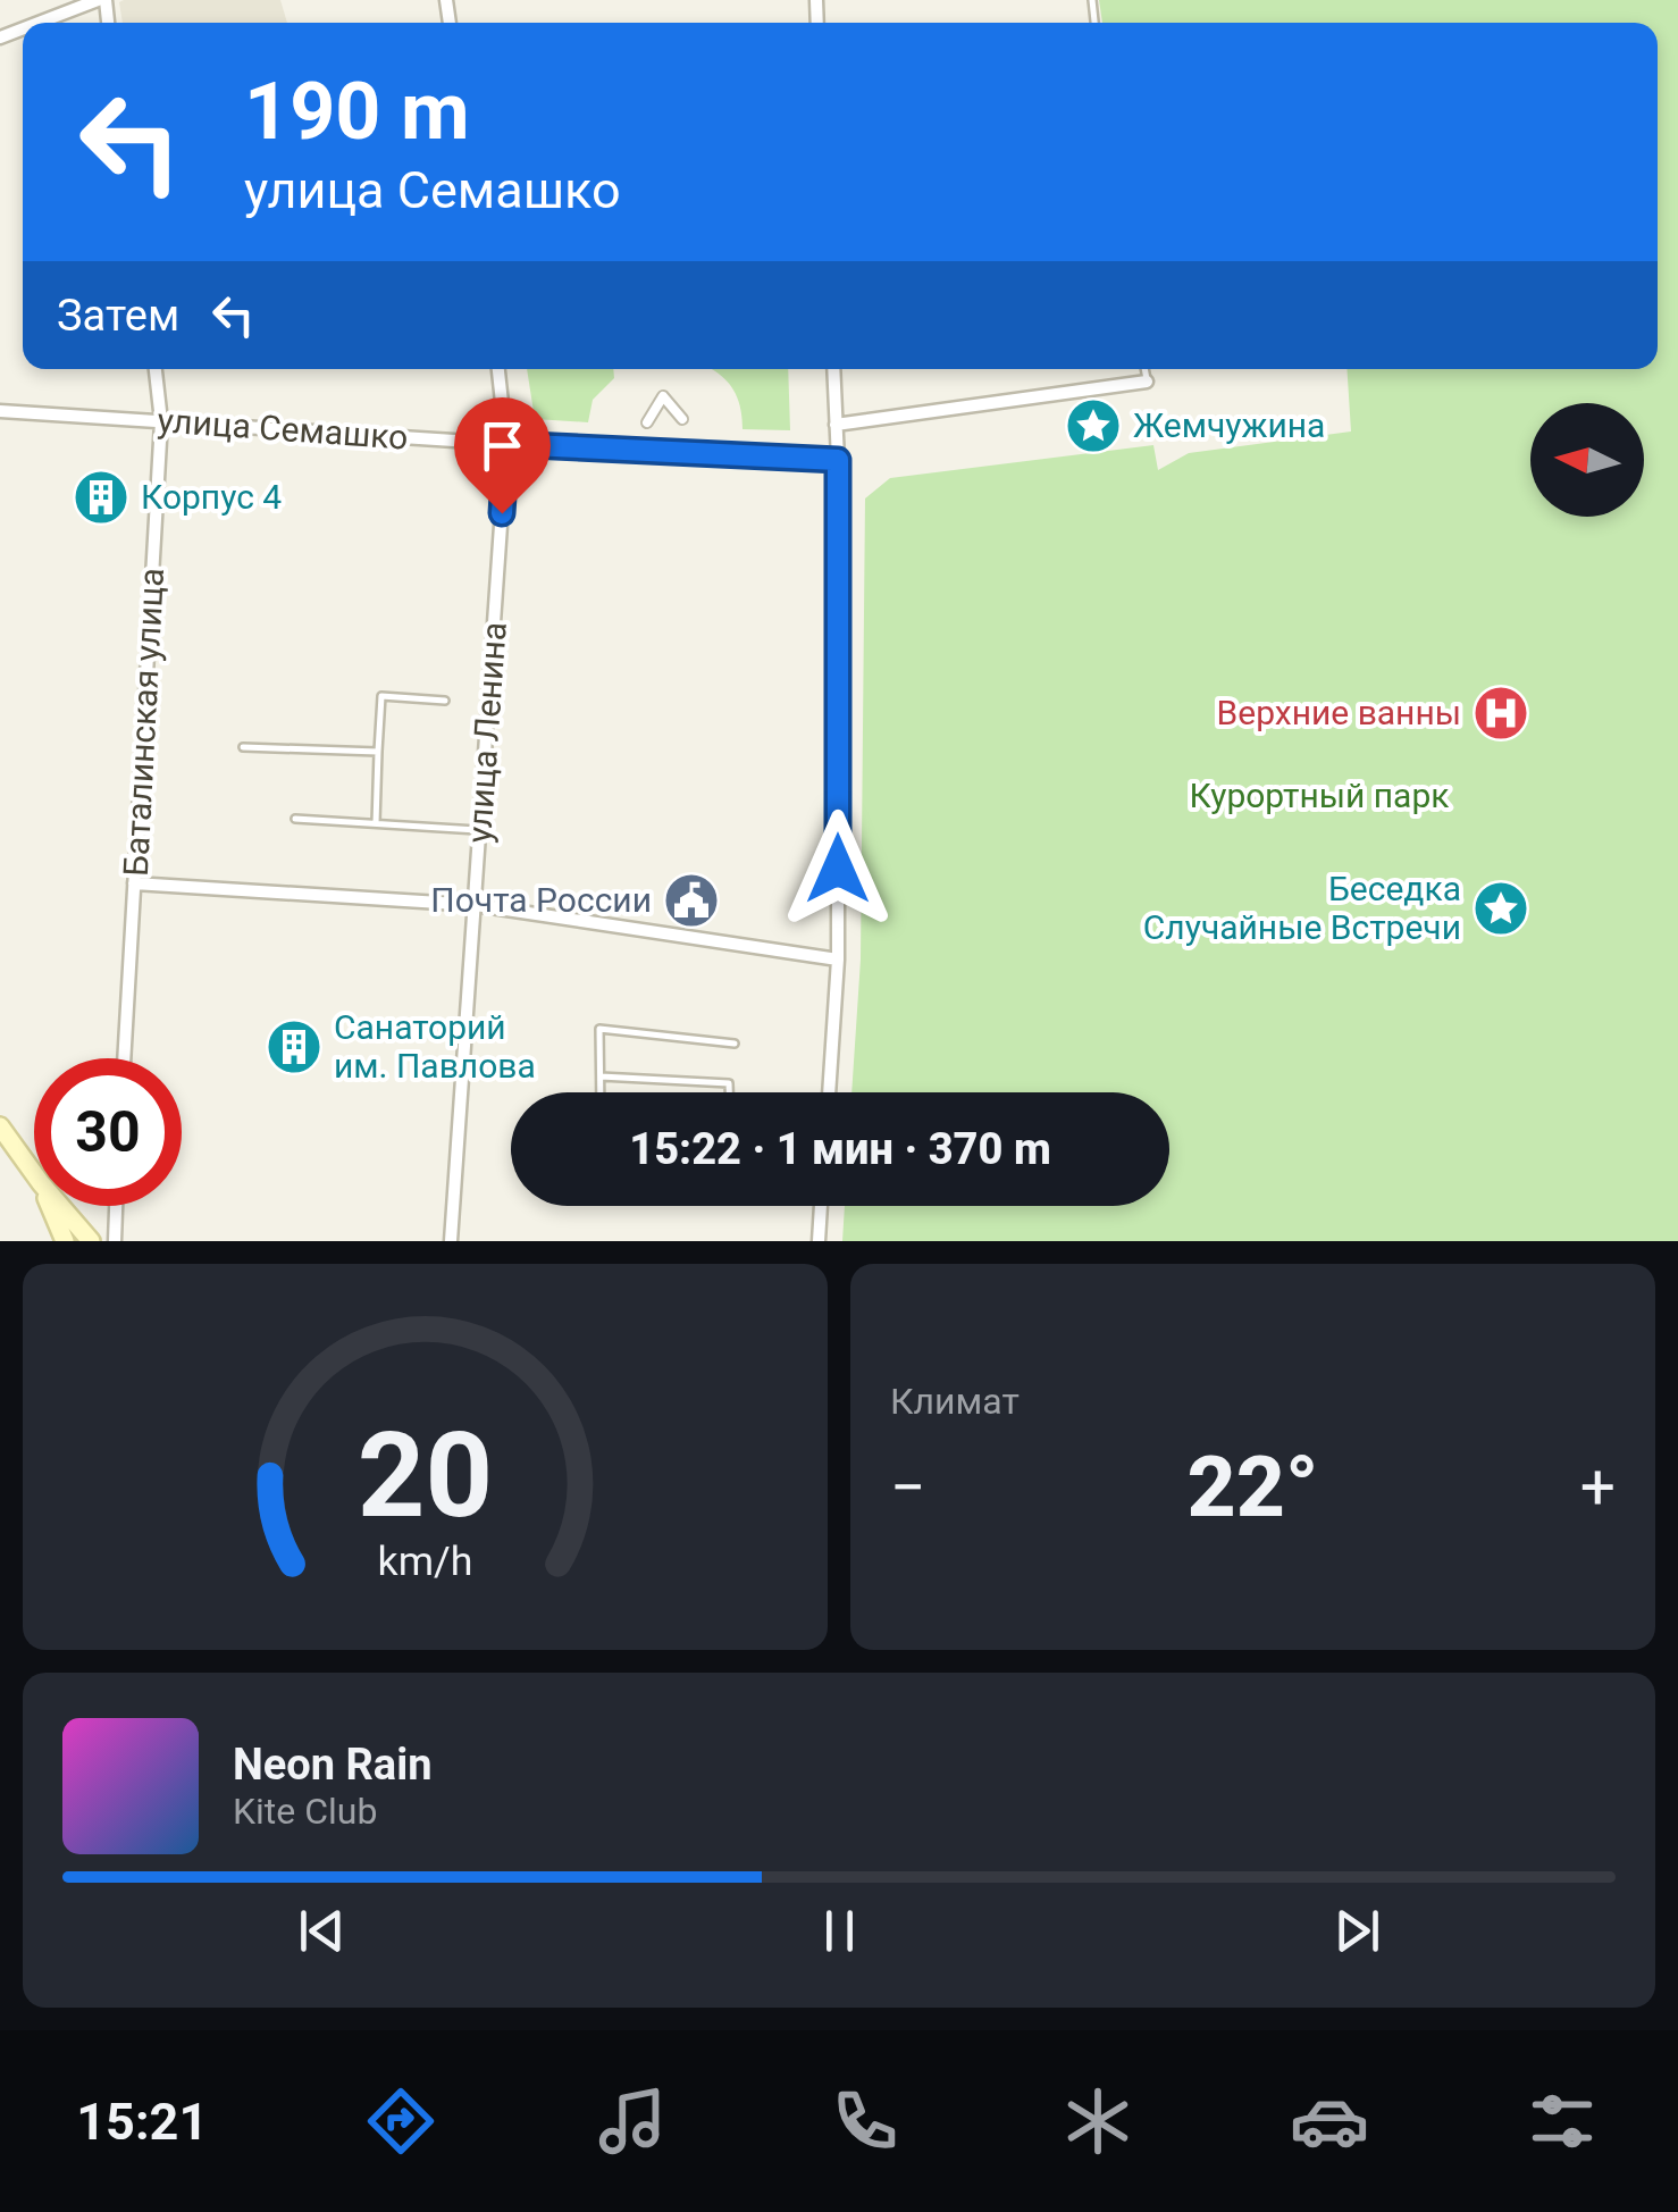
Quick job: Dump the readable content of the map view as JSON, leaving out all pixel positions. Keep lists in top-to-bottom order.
{
  "streets": {
    "street": ["улица Семашко", "Баталинская улица", "улица Ленина"]
  },
  "crossings": [
    ["улица Семашко", "Баталинская улица"],
    ["улица Семашко", "улица Ленина"]
  ],
  "parks": ["Курортный парк"],
  "places": {
    "place": ["Жемчужина", "Беседка Случайные Встречи"],
    "building": ["Корпус 4", "Санаторий им. Павлова"],
    "hospital": ["Верхние ванны"],
    "public building": ["Почта России"]
  },
  "north": "left",
  "page": {
    "turn": ["190 m", "улица Семашко"],
    "then": "Затем",
    "limit": "30",
    "trip": "15:22 · 1 мин · 370 m",
    "tile": "Климат",
    "heat": ["−", "22°", "+"],
    "song": ["Neon Rain", "Kite Club"],
    "tabs": "15:21",
    "gauge": ["20", "km/h"]
  }
}
